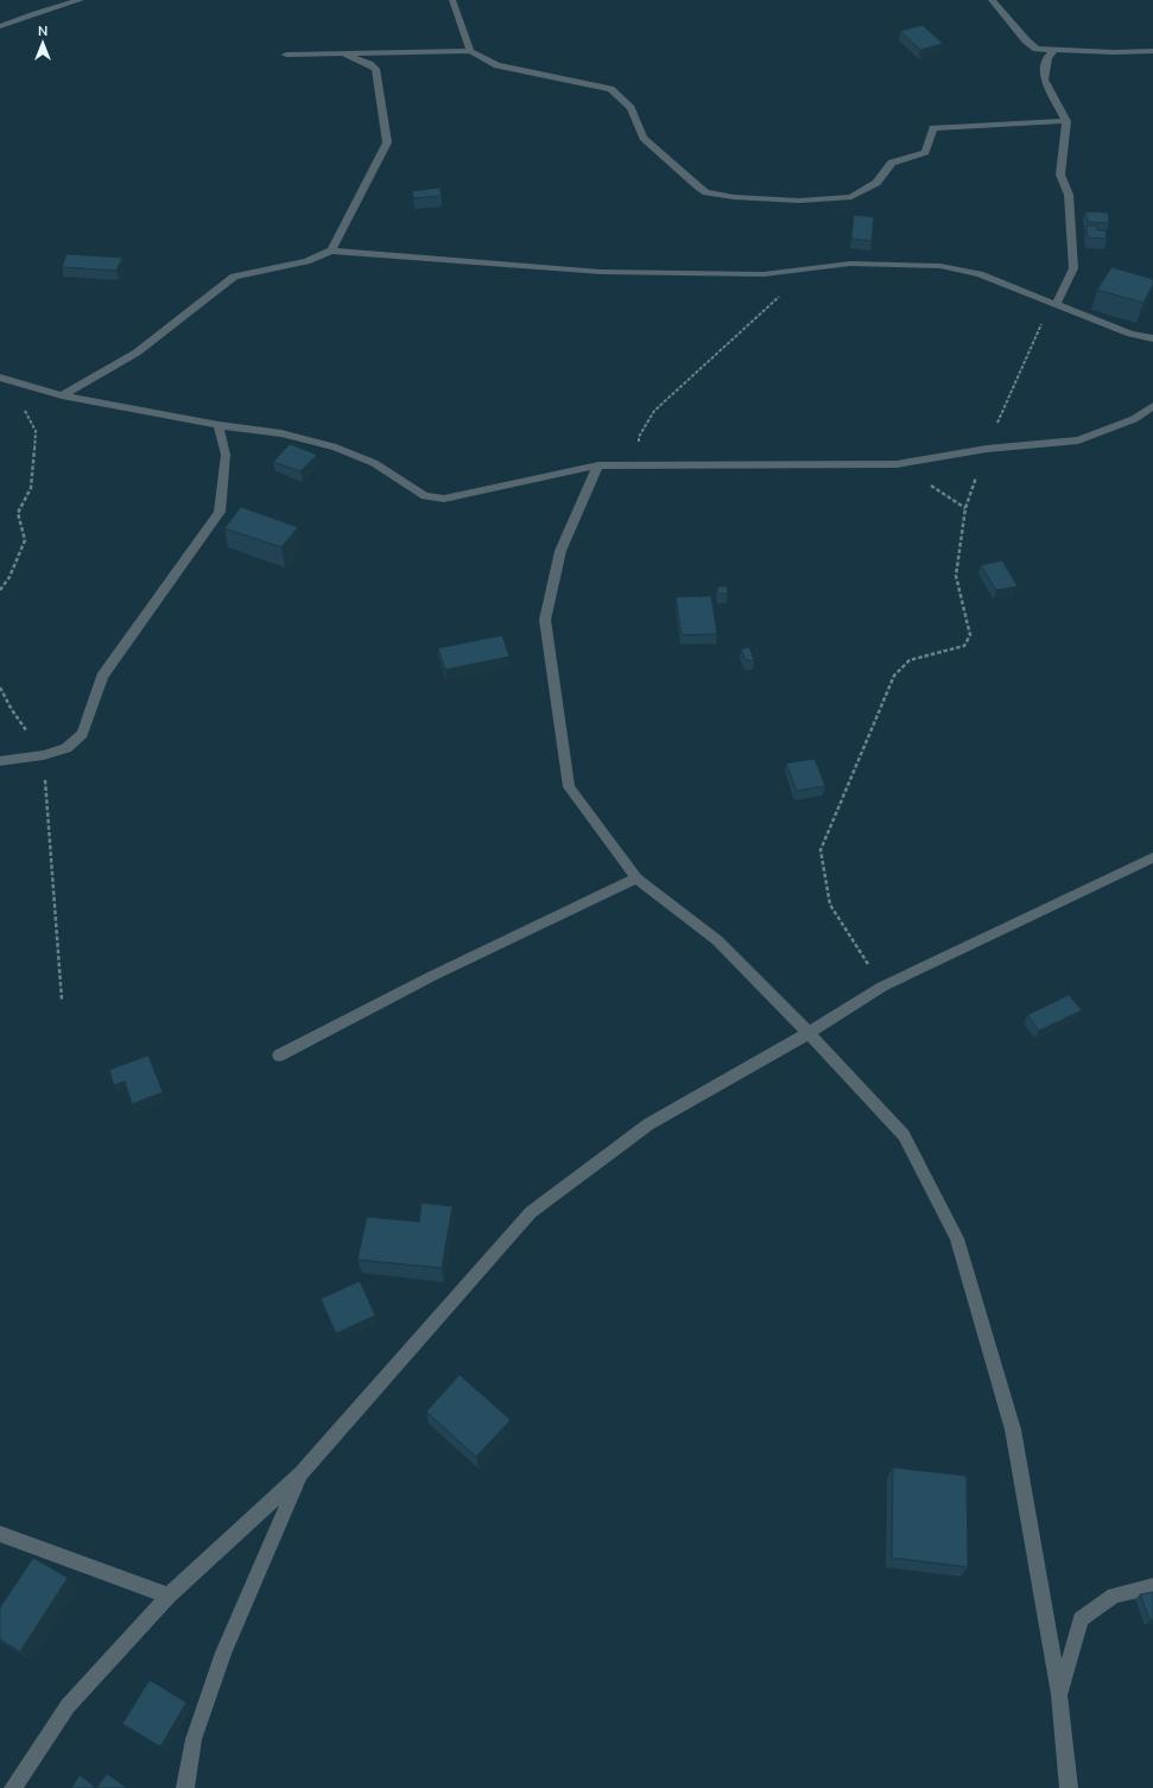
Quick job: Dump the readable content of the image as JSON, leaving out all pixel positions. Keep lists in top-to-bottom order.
{
  "north": "top"
}
